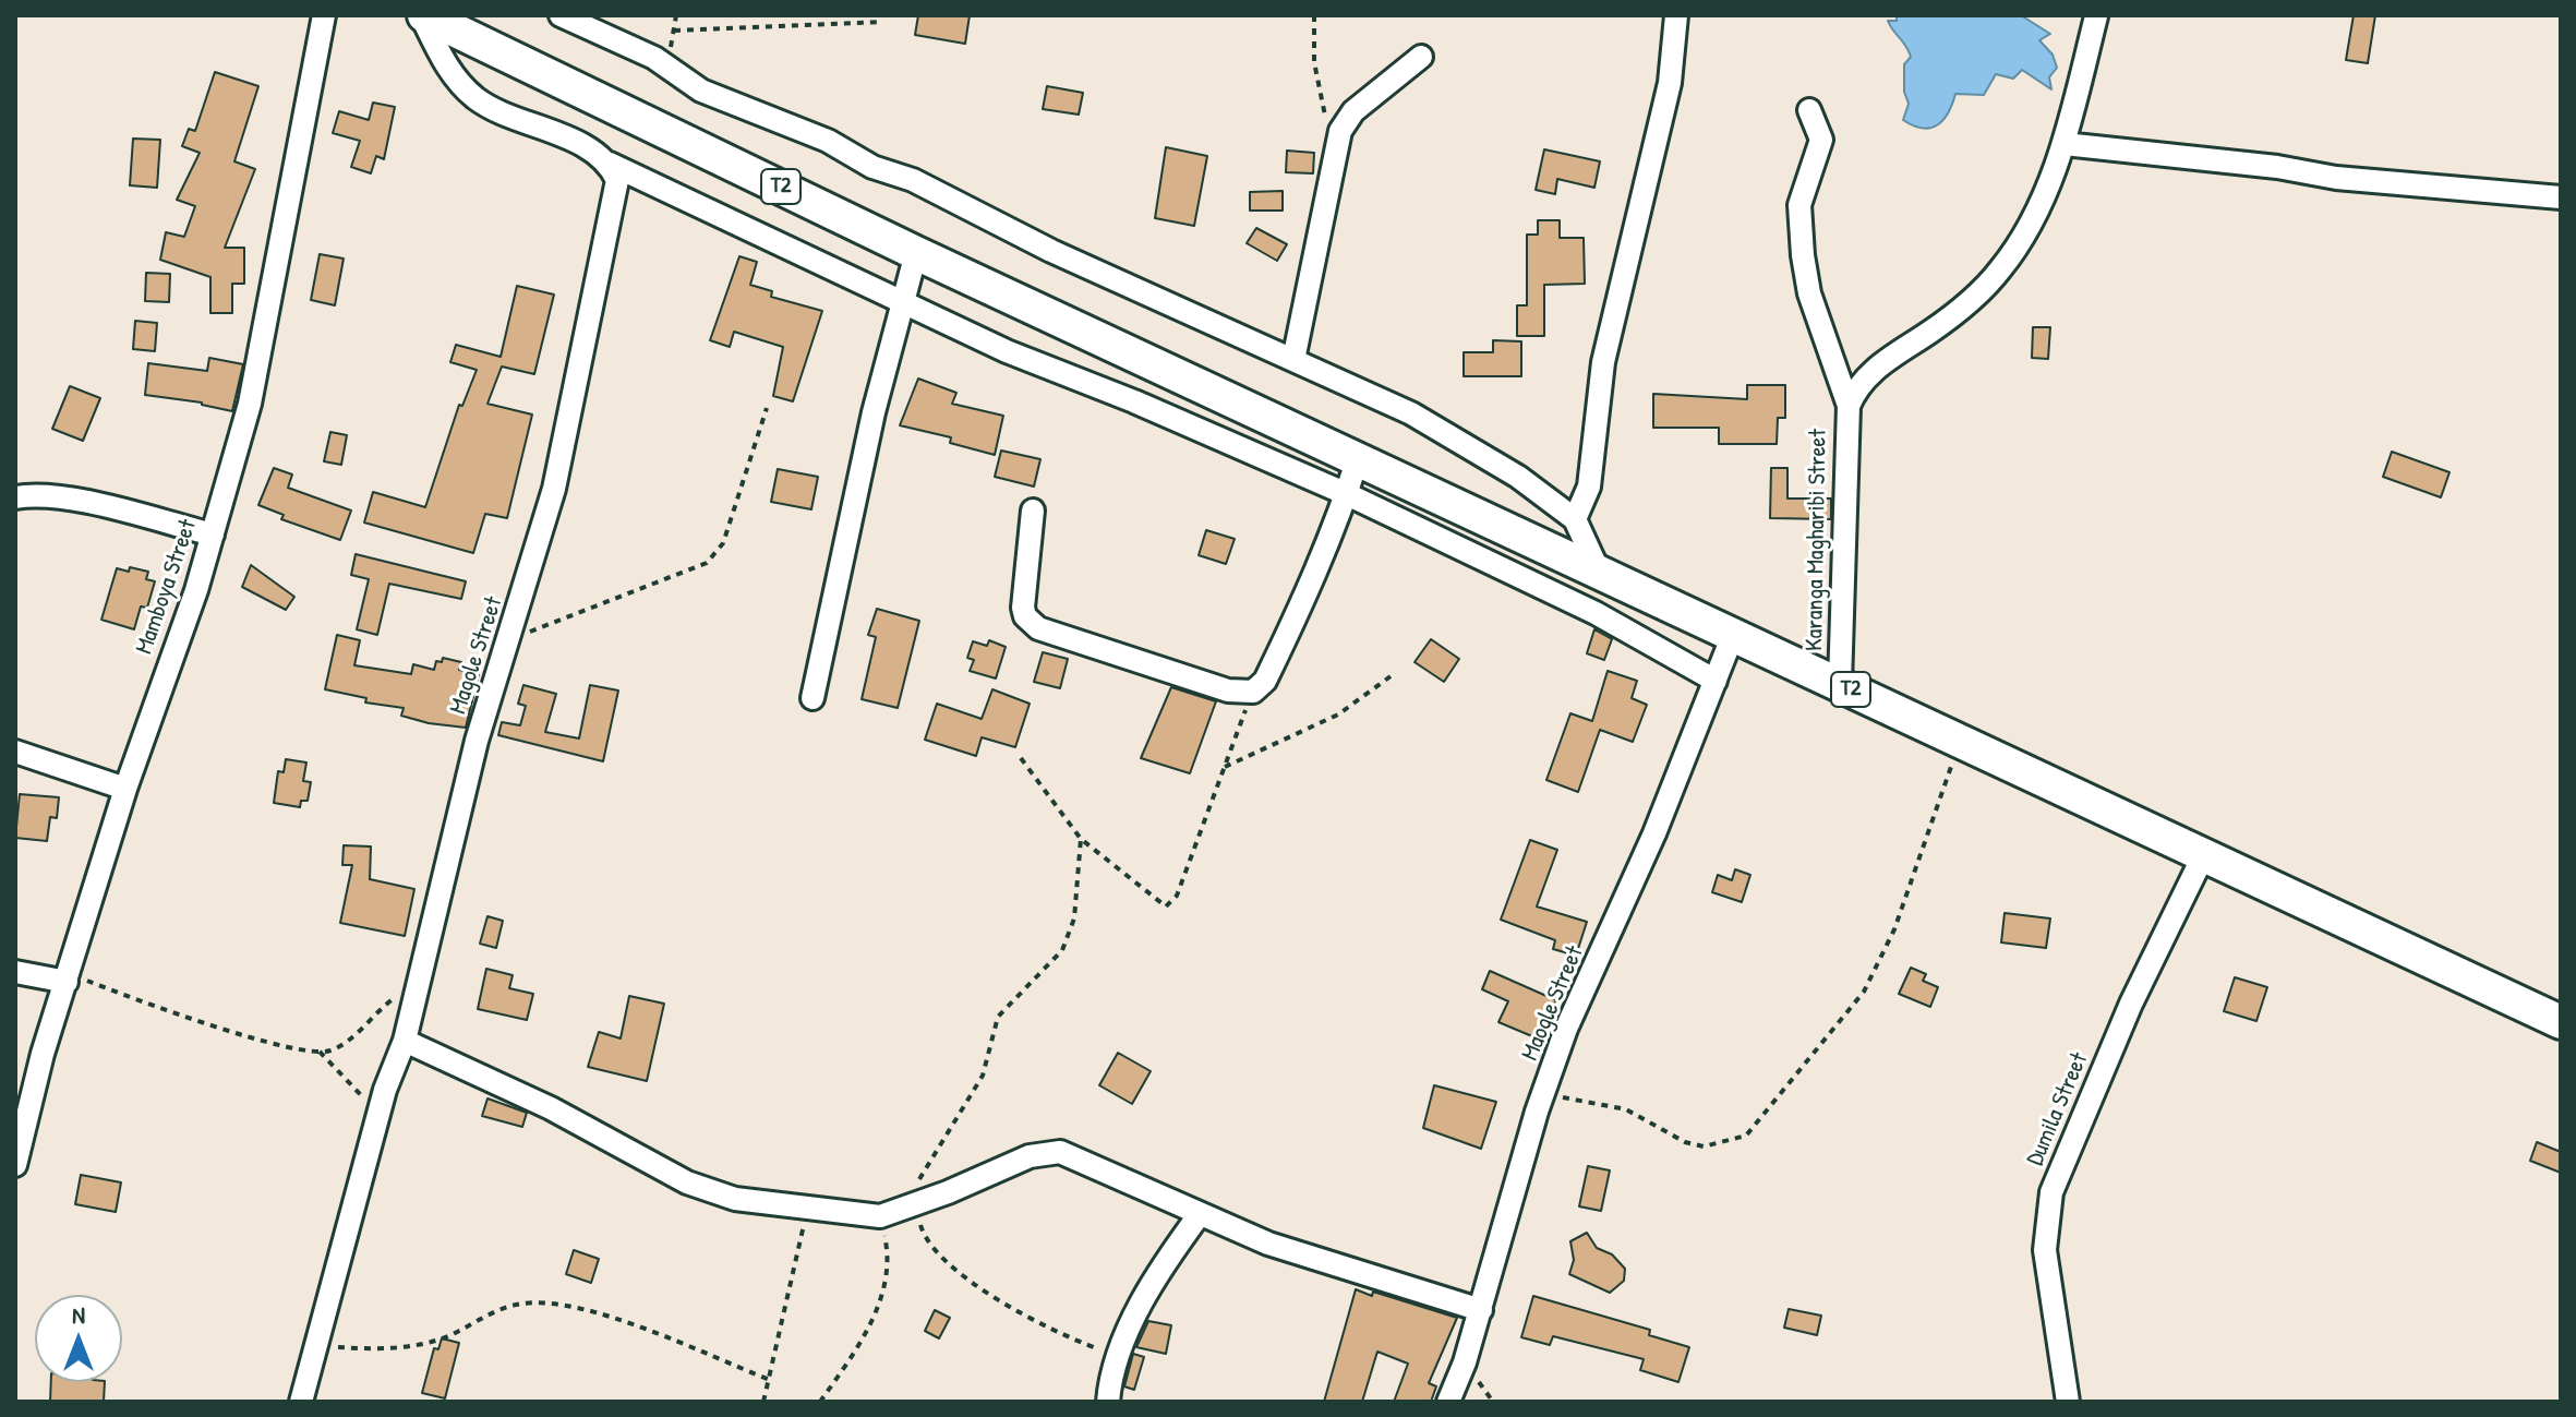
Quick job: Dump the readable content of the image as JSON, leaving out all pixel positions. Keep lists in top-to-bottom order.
{
  "streets": {
    "highway": ["T2"],
    "street": [
      "Karanga Magharibi Street",
      "Mamboya Street",
      "Magole Street",
      "Maogle Street",
      "Dumila Street"
    ]
  },
  "crossings": [
    ["T2", "Karanga Magharibi Street"],
    ["T2", "Maogle Street"],
    ["T2", "Dumila Street"]
  ],
  "north": "top"
}
